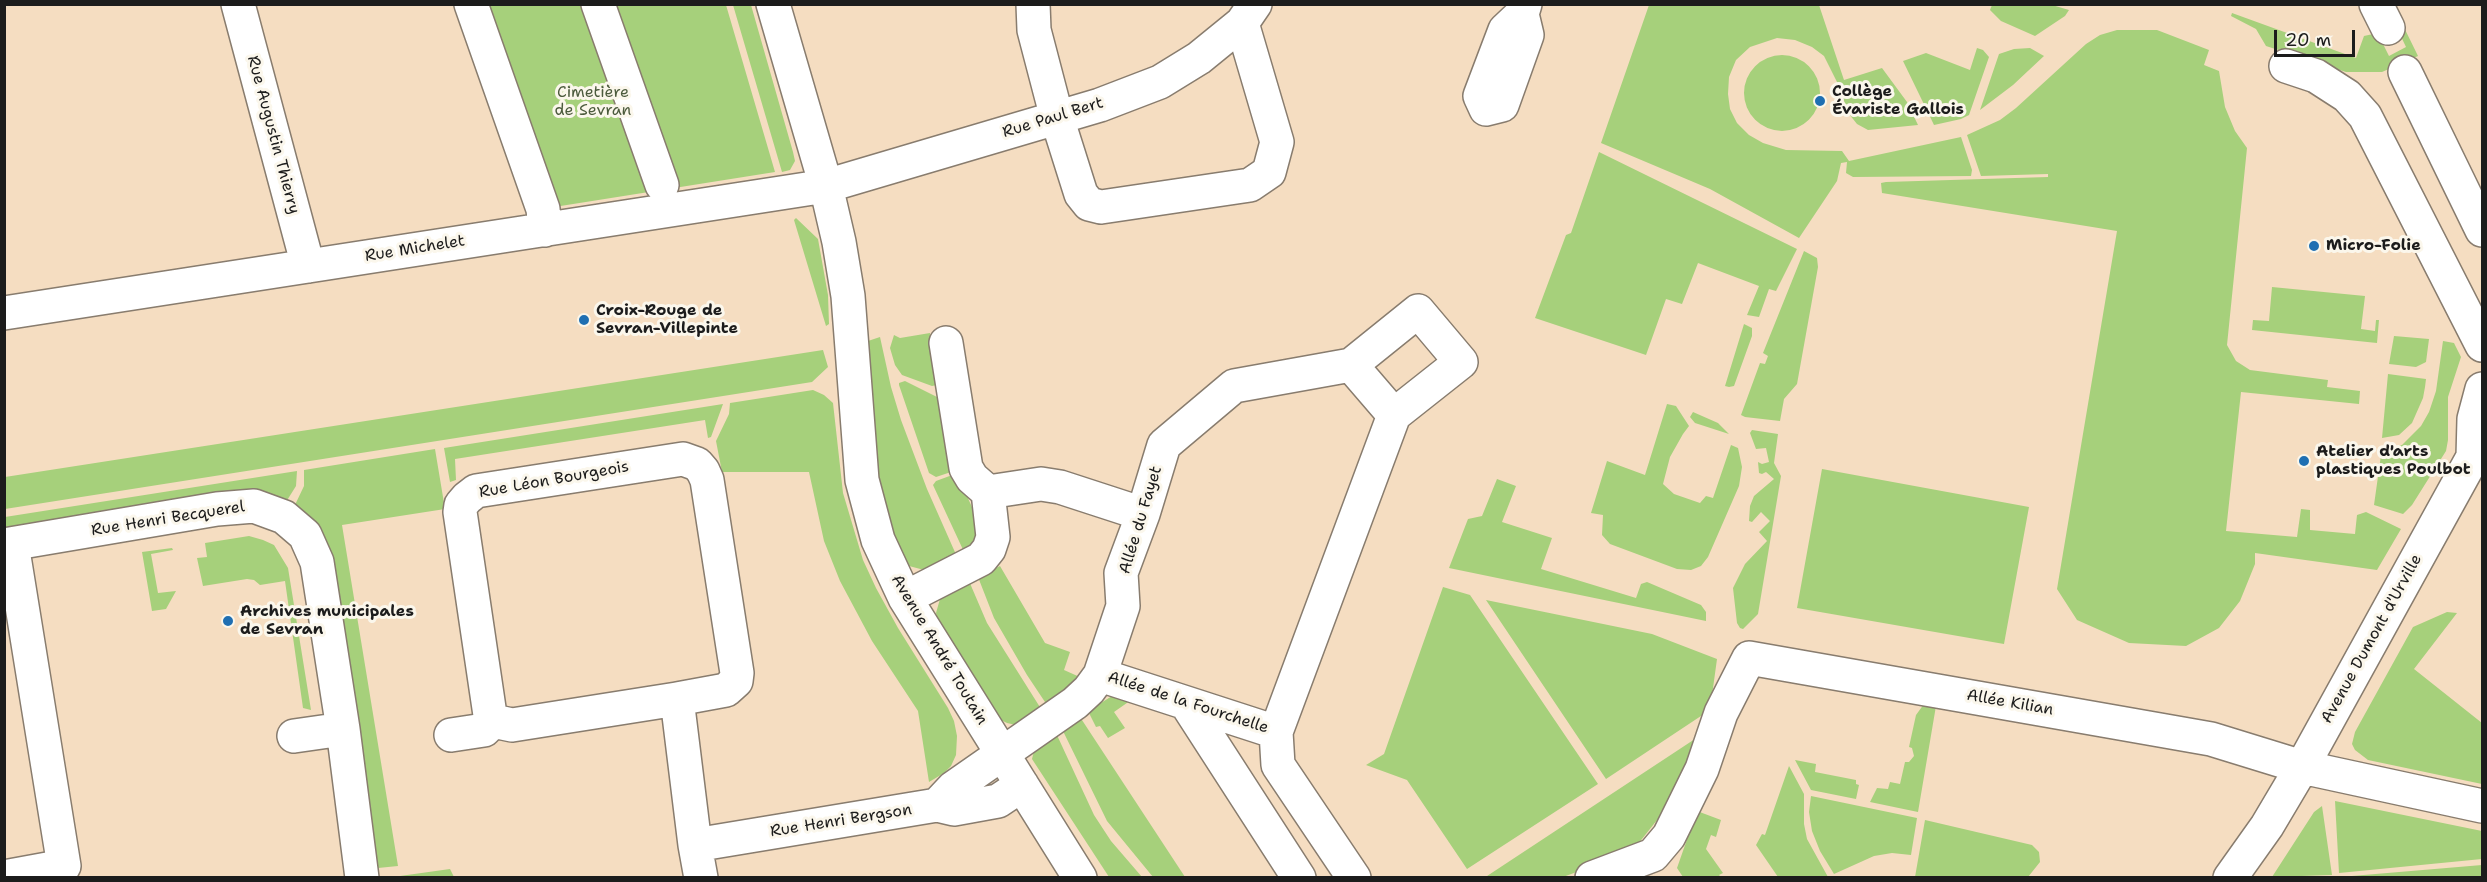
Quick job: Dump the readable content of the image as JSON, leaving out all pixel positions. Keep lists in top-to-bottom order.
{
  "streets": {
    "street": [
      "Rue Paul Bert",
      "Rue Augustin Thierry",
      "Rue Michelet",
      "Rue Léon Bourgeois",
      "Rue Henri Becquerel",
      "Allée du Fayet",
      "Avenue Dumont d'Urville",
      "Avenue André Toutain",
      "Allée de la Fourchelle",
      "Allée Kilian",
      "Rue Henri Bergson"
    ]
  },
  "crossings": [
    ["Rue Paul Bert", "Rue Michelet"],
    ["Rue Paul Bert", "Avenue André Toutain"],
    ["Rue Augustin Thierry", "Rue Michelet"],
    ["Rue Michelet", "Avenue André Toutain"],
    ["Allée du Fayet", "Avenue André Toutain"],
    ["Allée du Fayet", "Allée de la Fourchelle"],
    ["Avenue Dumont d'Urville", "Allée Kilian"],
    ["Avenue André Toutain", "Rue Henri Bergson"]
  ],
  "parks": ["Cimetière de Sevran"],
  "places": [
    "Collège Évariste Gallois",
    "Micro-Folie",
    "Croix-Rouge de Sevran-Villepinte",
    "Atelier d'arts plastiques Poulbot",
    "Archives municipales de Sevran"
  ],
  "scale_bar": "20 m"
}
